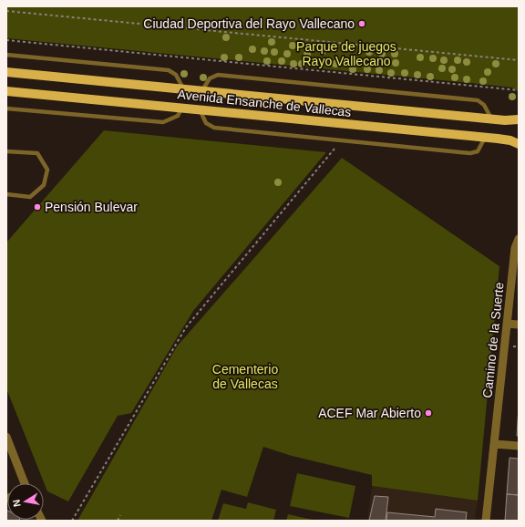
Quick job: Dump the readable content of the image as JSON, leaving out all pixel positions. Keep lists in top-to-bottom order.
{
  "streets": {
    "main road": ["Avenida Ensanche de Vallecas"],
    "street": ["Camino de la Suerte"]
  },
  "parks": ["Parque de juegos Rayo Vallecano", "Cementerio de Vallecas"],
  "places": ["Ciudad Deportiva del Rayo Vallecano", "Pensión Bulevar", "ACEF Mar Abierto"],
  "north": "left"
}
